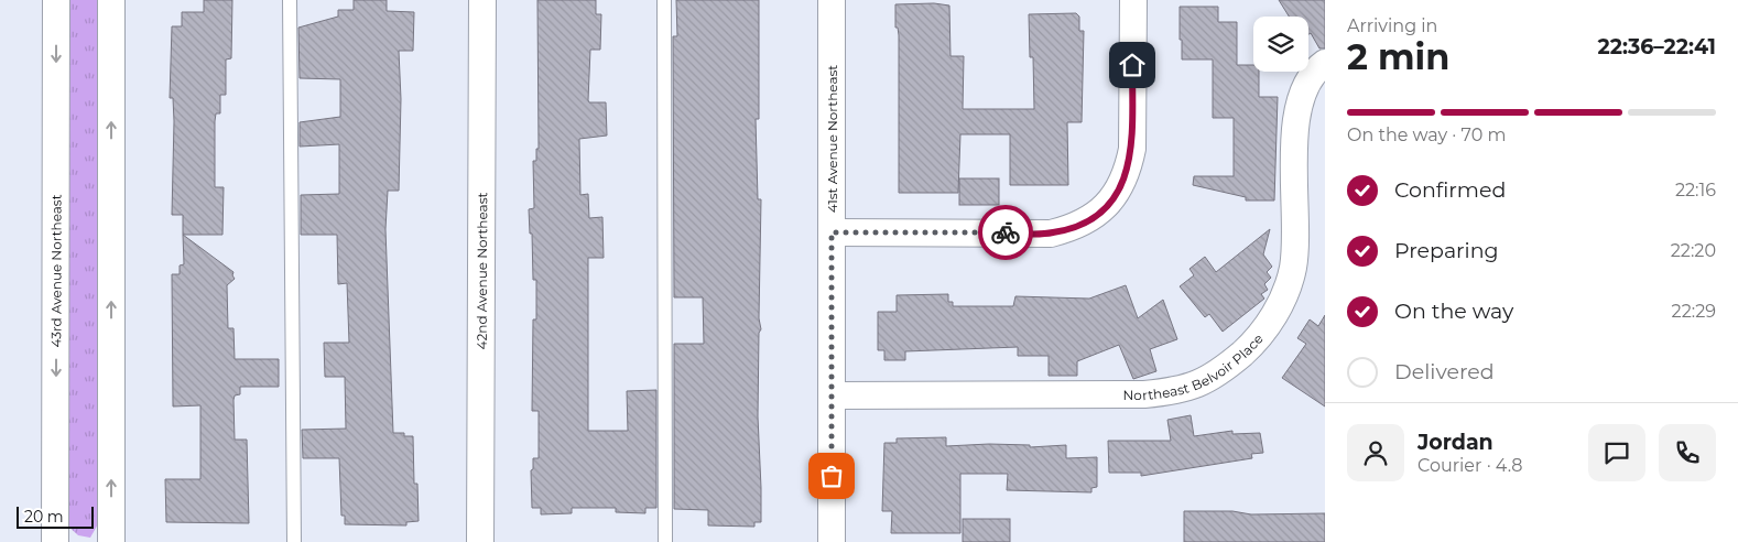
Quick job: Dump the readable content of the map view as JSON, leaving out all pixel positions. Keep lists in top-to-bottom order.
{
  "streets": {
    "street": [
      "41st Avenue Northeast",
      "43rd Avenue Northeast",
      "42nd Avenue Northeast",
      "Northeast Belvoir Place"
    ]
  },
  "crossings": [
    ["41st Avenue Northeast", "Northeast Belvoir Place"]
  ],
  "scale_bar": "20 m",
  "page": {
    "heading": ["2 min", "Arriving in", "22:36–22:41"],
    "panel": ["Jordan", "Courier · 4.8"],
    "bar": "On the way · 70 m",
    "list": [
      ["Confirmed", "22:16"],
      ["Preparing", "22:20"],
      ["On the way", "22:29"],
      "Delivered"
    ],
    "scale": "20 m"
  }
}
